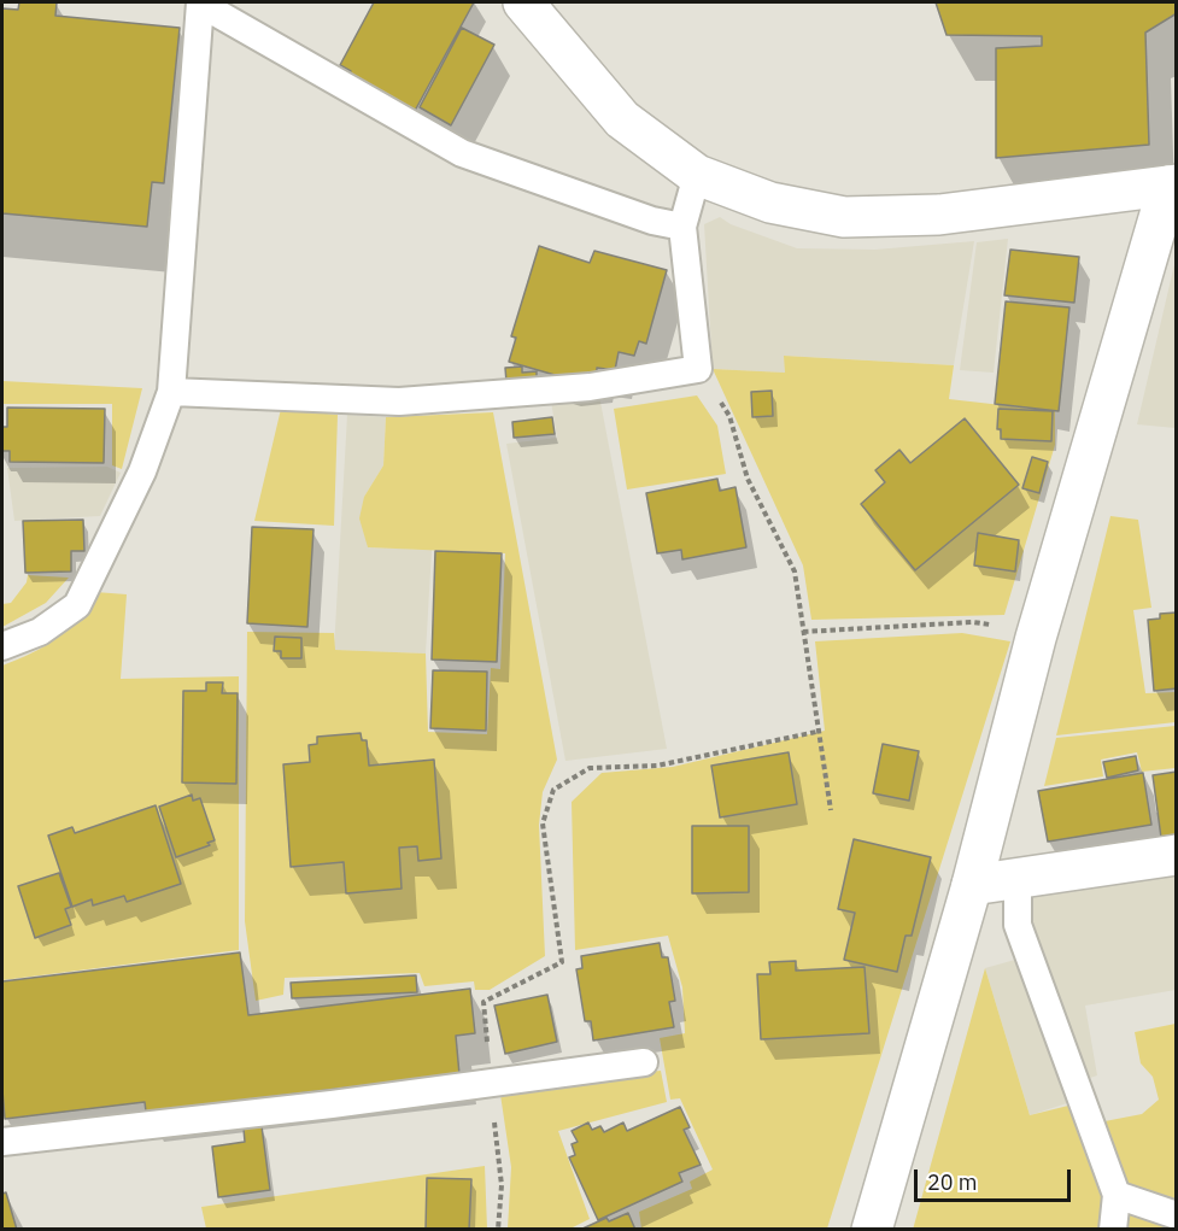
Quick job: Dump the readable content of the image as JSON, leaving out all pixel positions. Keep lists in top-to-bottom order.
{
  "scale_bar": "20 m"
}
